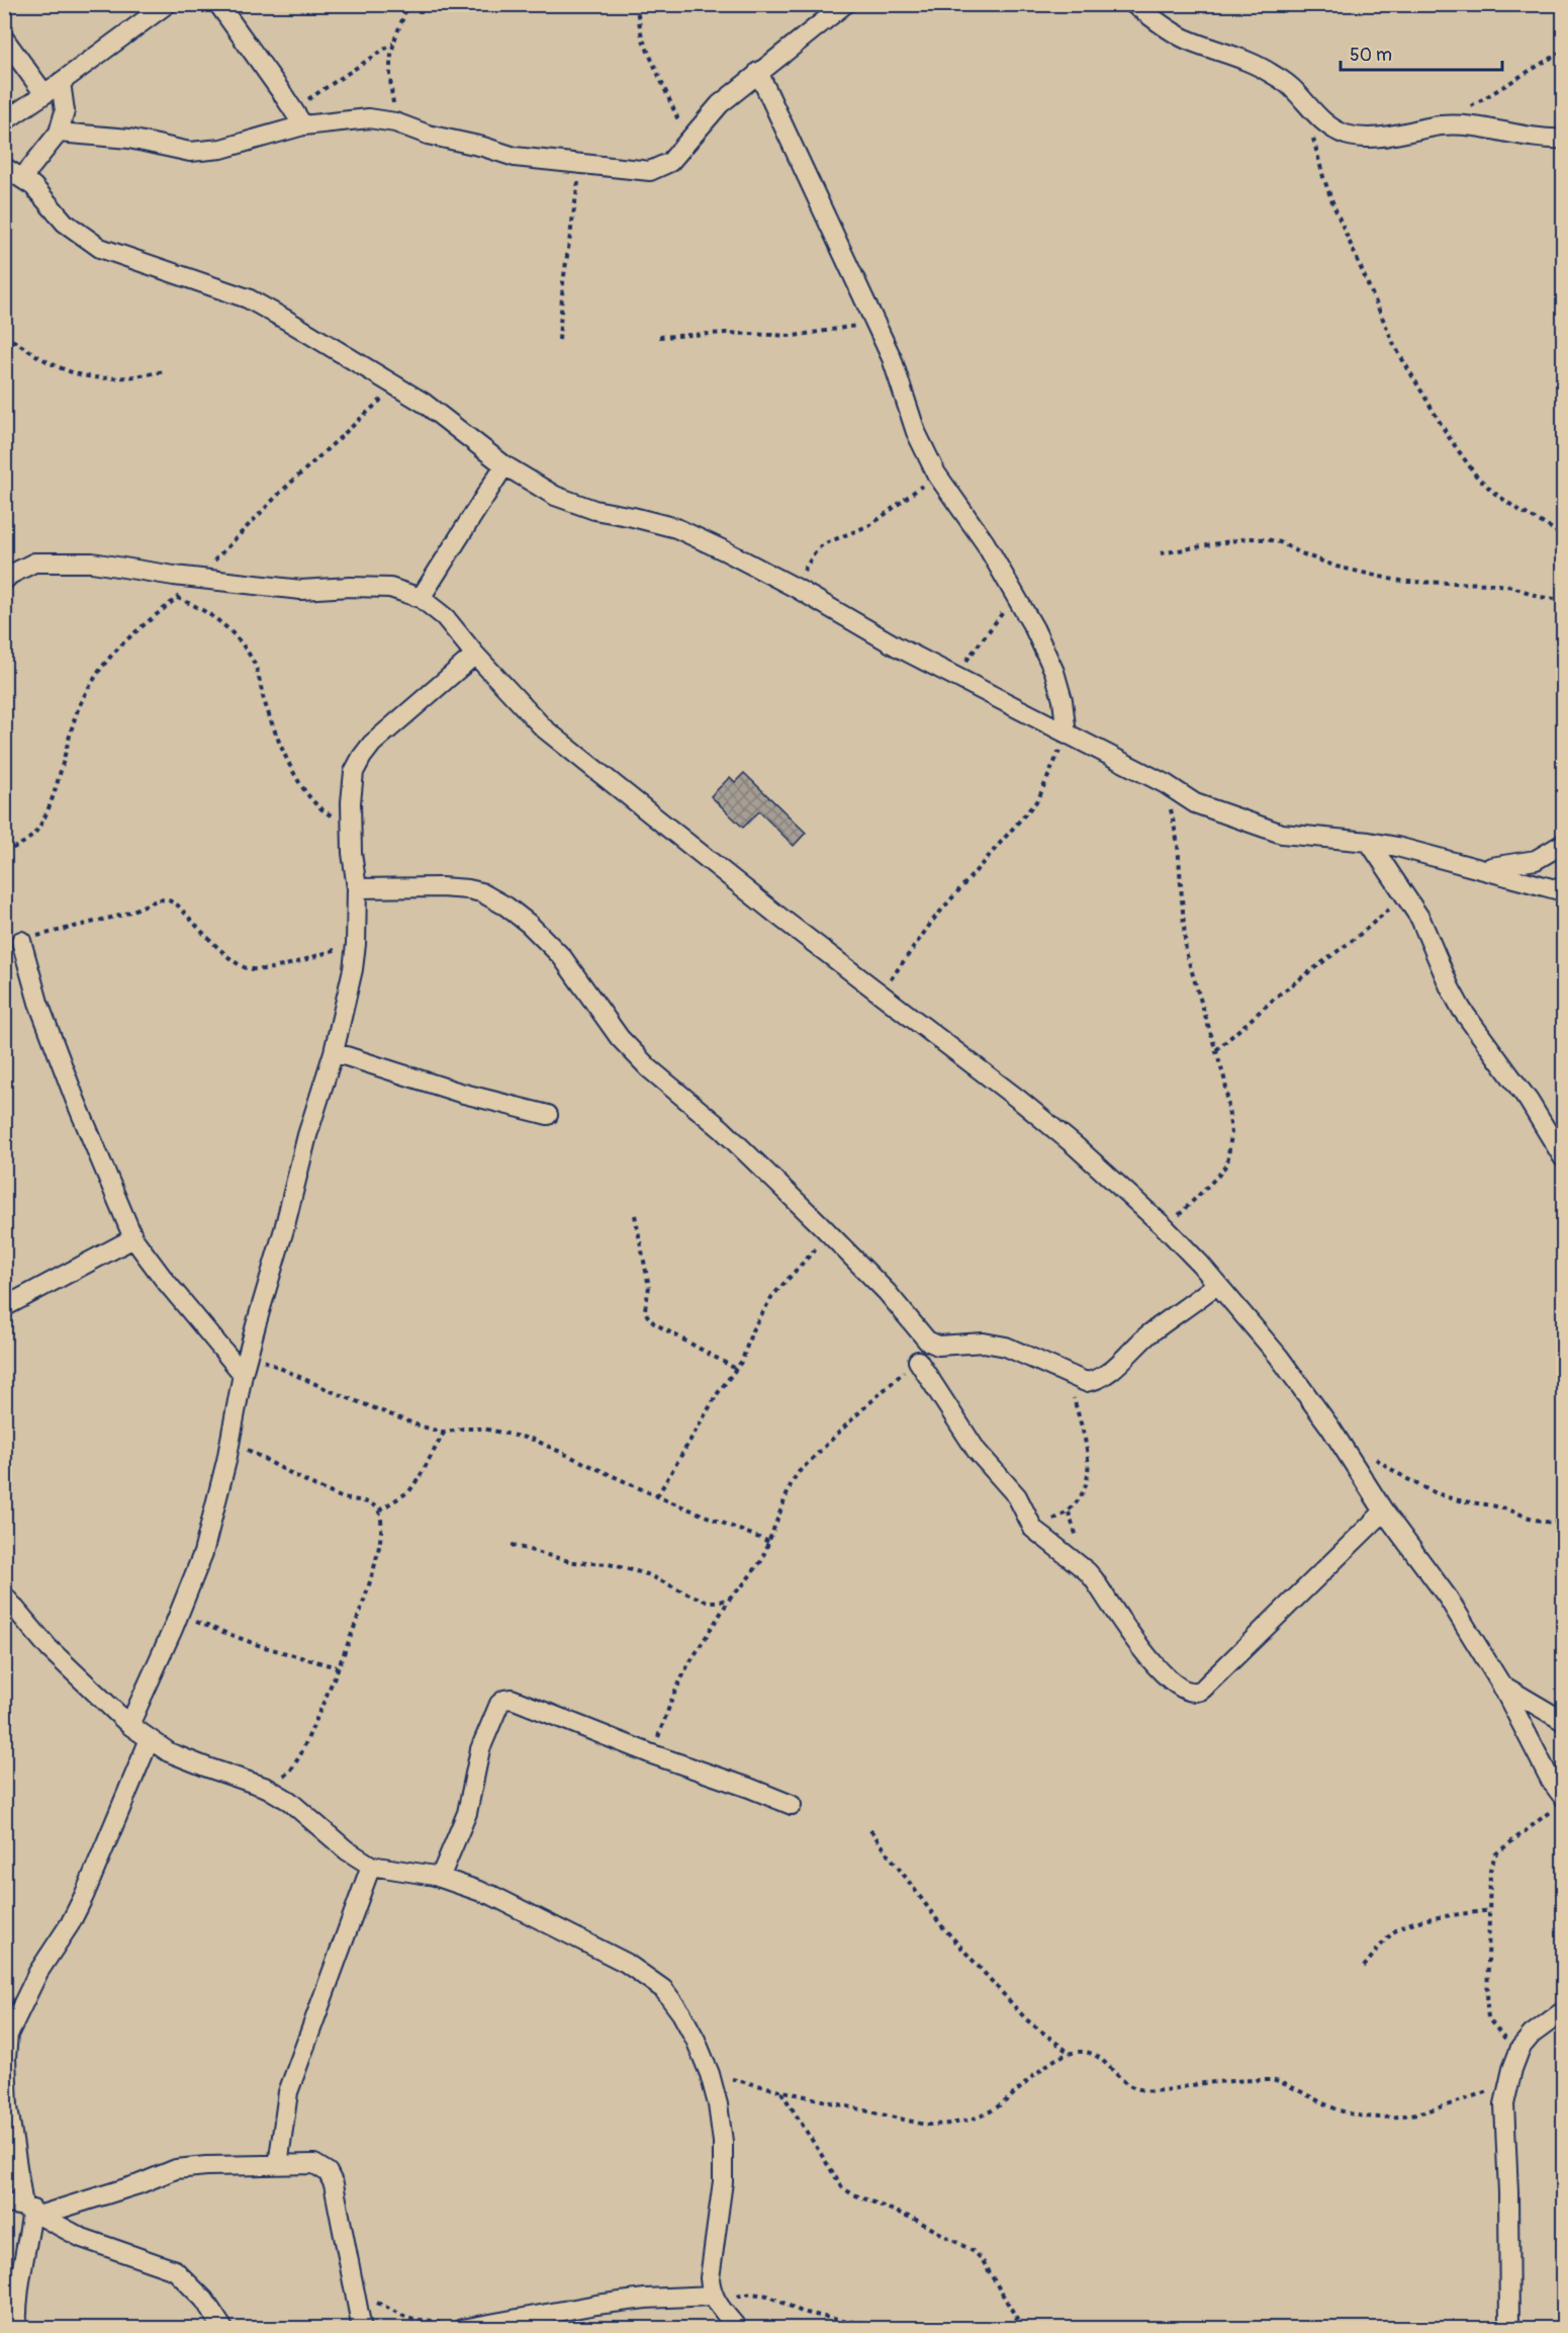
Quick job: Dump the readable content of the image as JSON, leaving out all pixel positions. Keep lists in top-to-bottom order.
{
  "scale_bar": "50 m"
}
